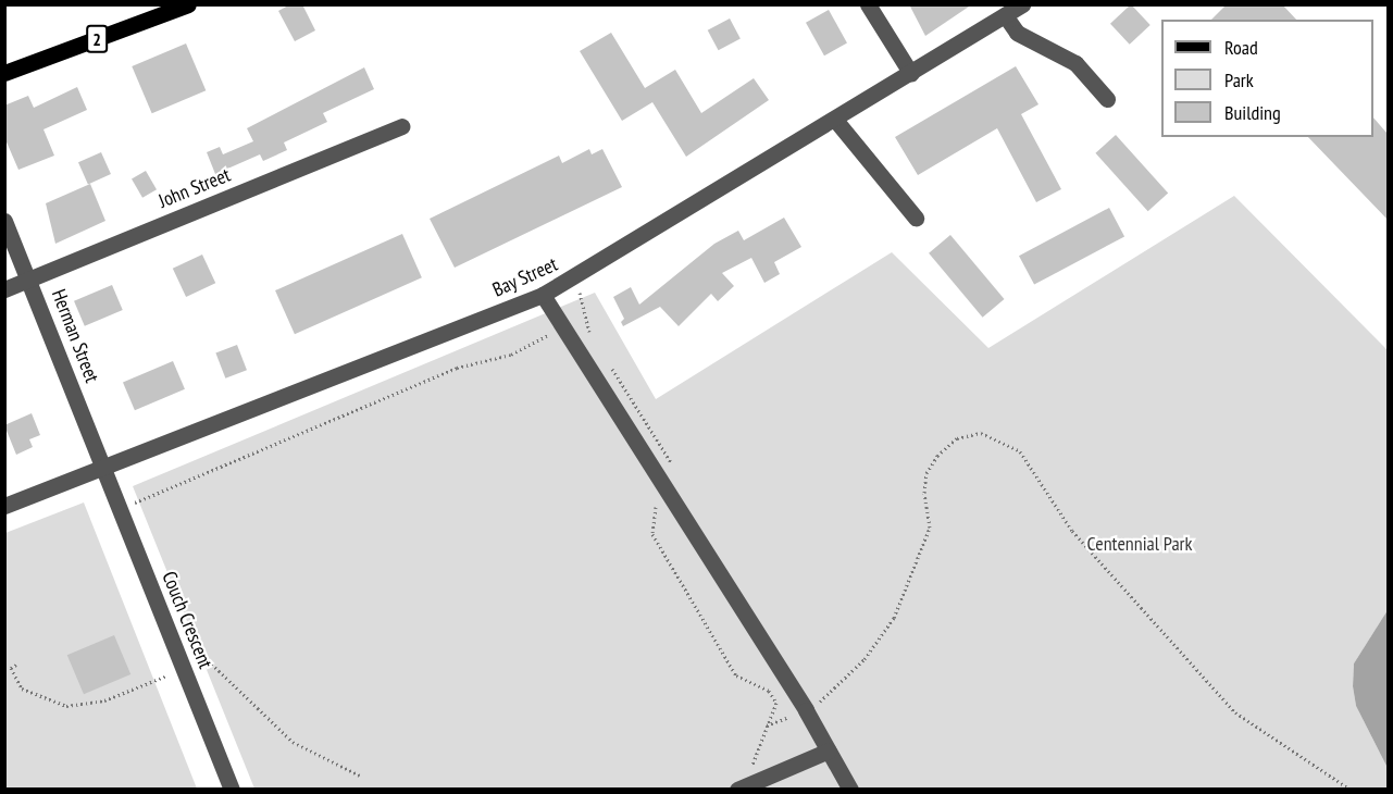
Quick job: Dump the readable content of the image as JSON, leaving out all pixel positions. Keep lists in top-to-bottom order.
{
  "streets": {
    "main road": ["2"],
    "street": [
      "John Street",
      "Bay Street",
      "Herman Street",
      "Couch Crescent"
    ]
  },
  "crossings": [
    ["John Street", "Herman Street"],
    ["Bay Street", "Herman Street"],
    ["Bay Street", "Couch Crescent"],
    ["Herman Street", "Couch Crescent"]
  ],
  "parks": ["Centennial Park"],
  "legend": ["Road", "Park", "Building"]
}
